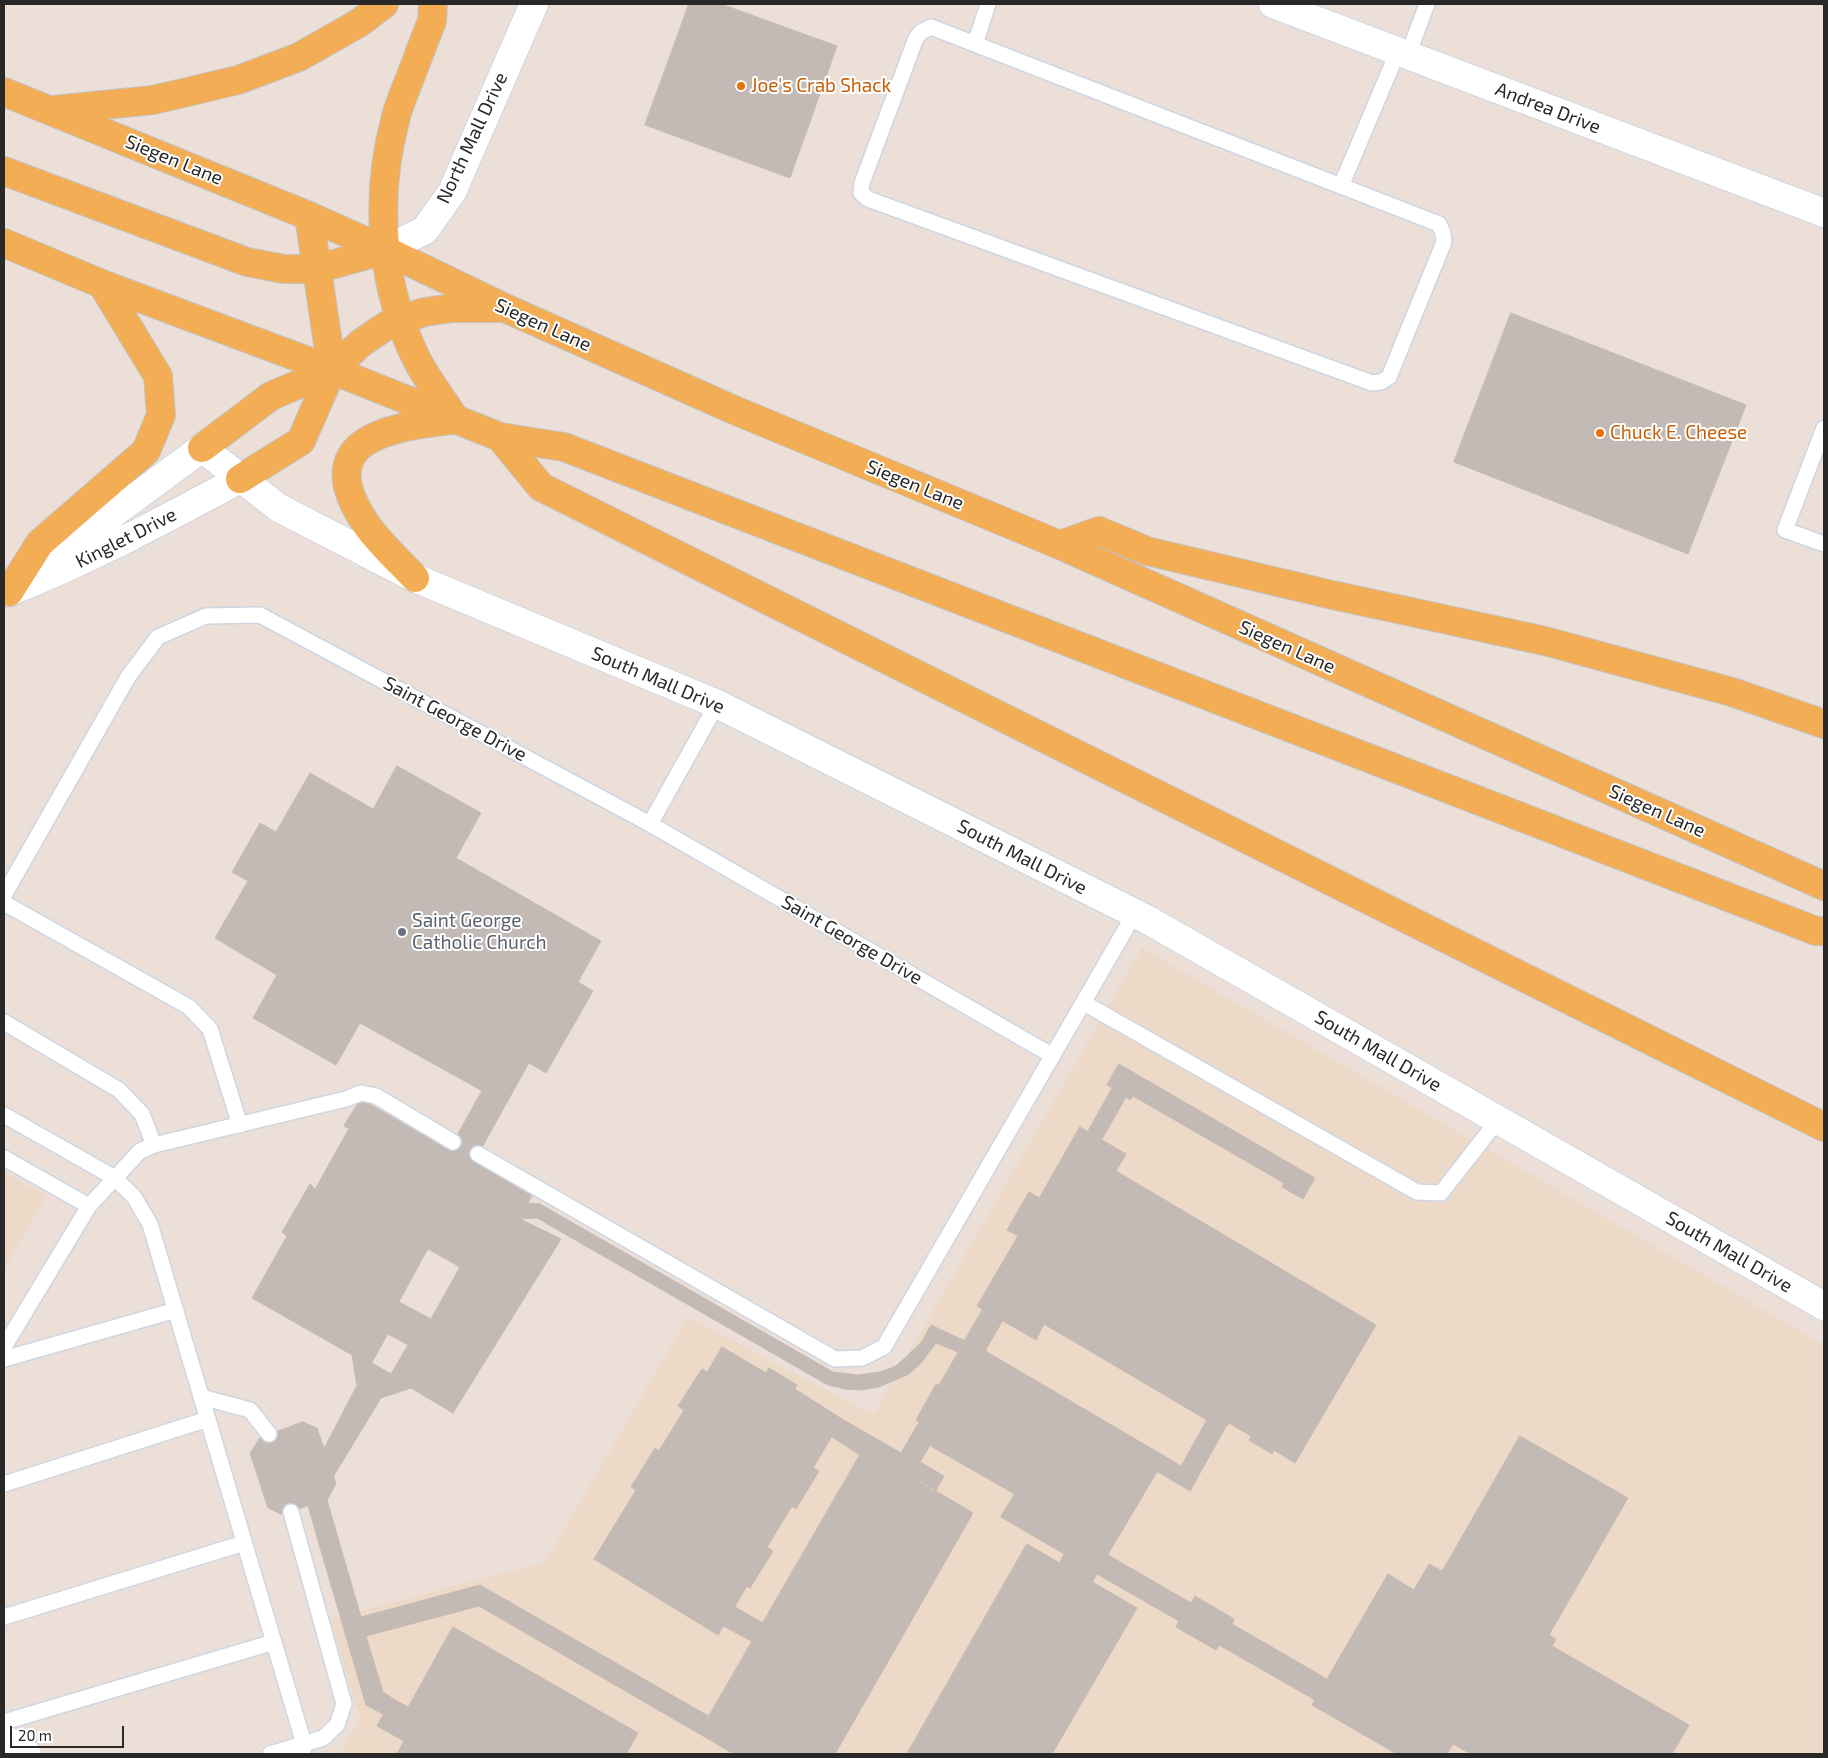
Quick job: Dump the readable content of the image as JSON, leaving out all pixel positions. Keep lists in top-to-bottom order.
{
  "streets": {
    "main road": ["Siegen Lane"],
    "street": [
      "Andrea Drive",
      "North Mall Drive",
      "Kinglet Drive",
      "South Mall Drive"
    ],
    "lane": ["Saint George Drive"]
  },
  "crossings": [
    ["North Mall Drive", "Siegen Lane"],
    ["Kinglet Drive", "South Mall Drive"]
  ],
  "places": ["Joe's Crab Shack", "Chuck E. Cheese", "Saint George Catholic Church"],
  "scale_bar": "20 m"
}
